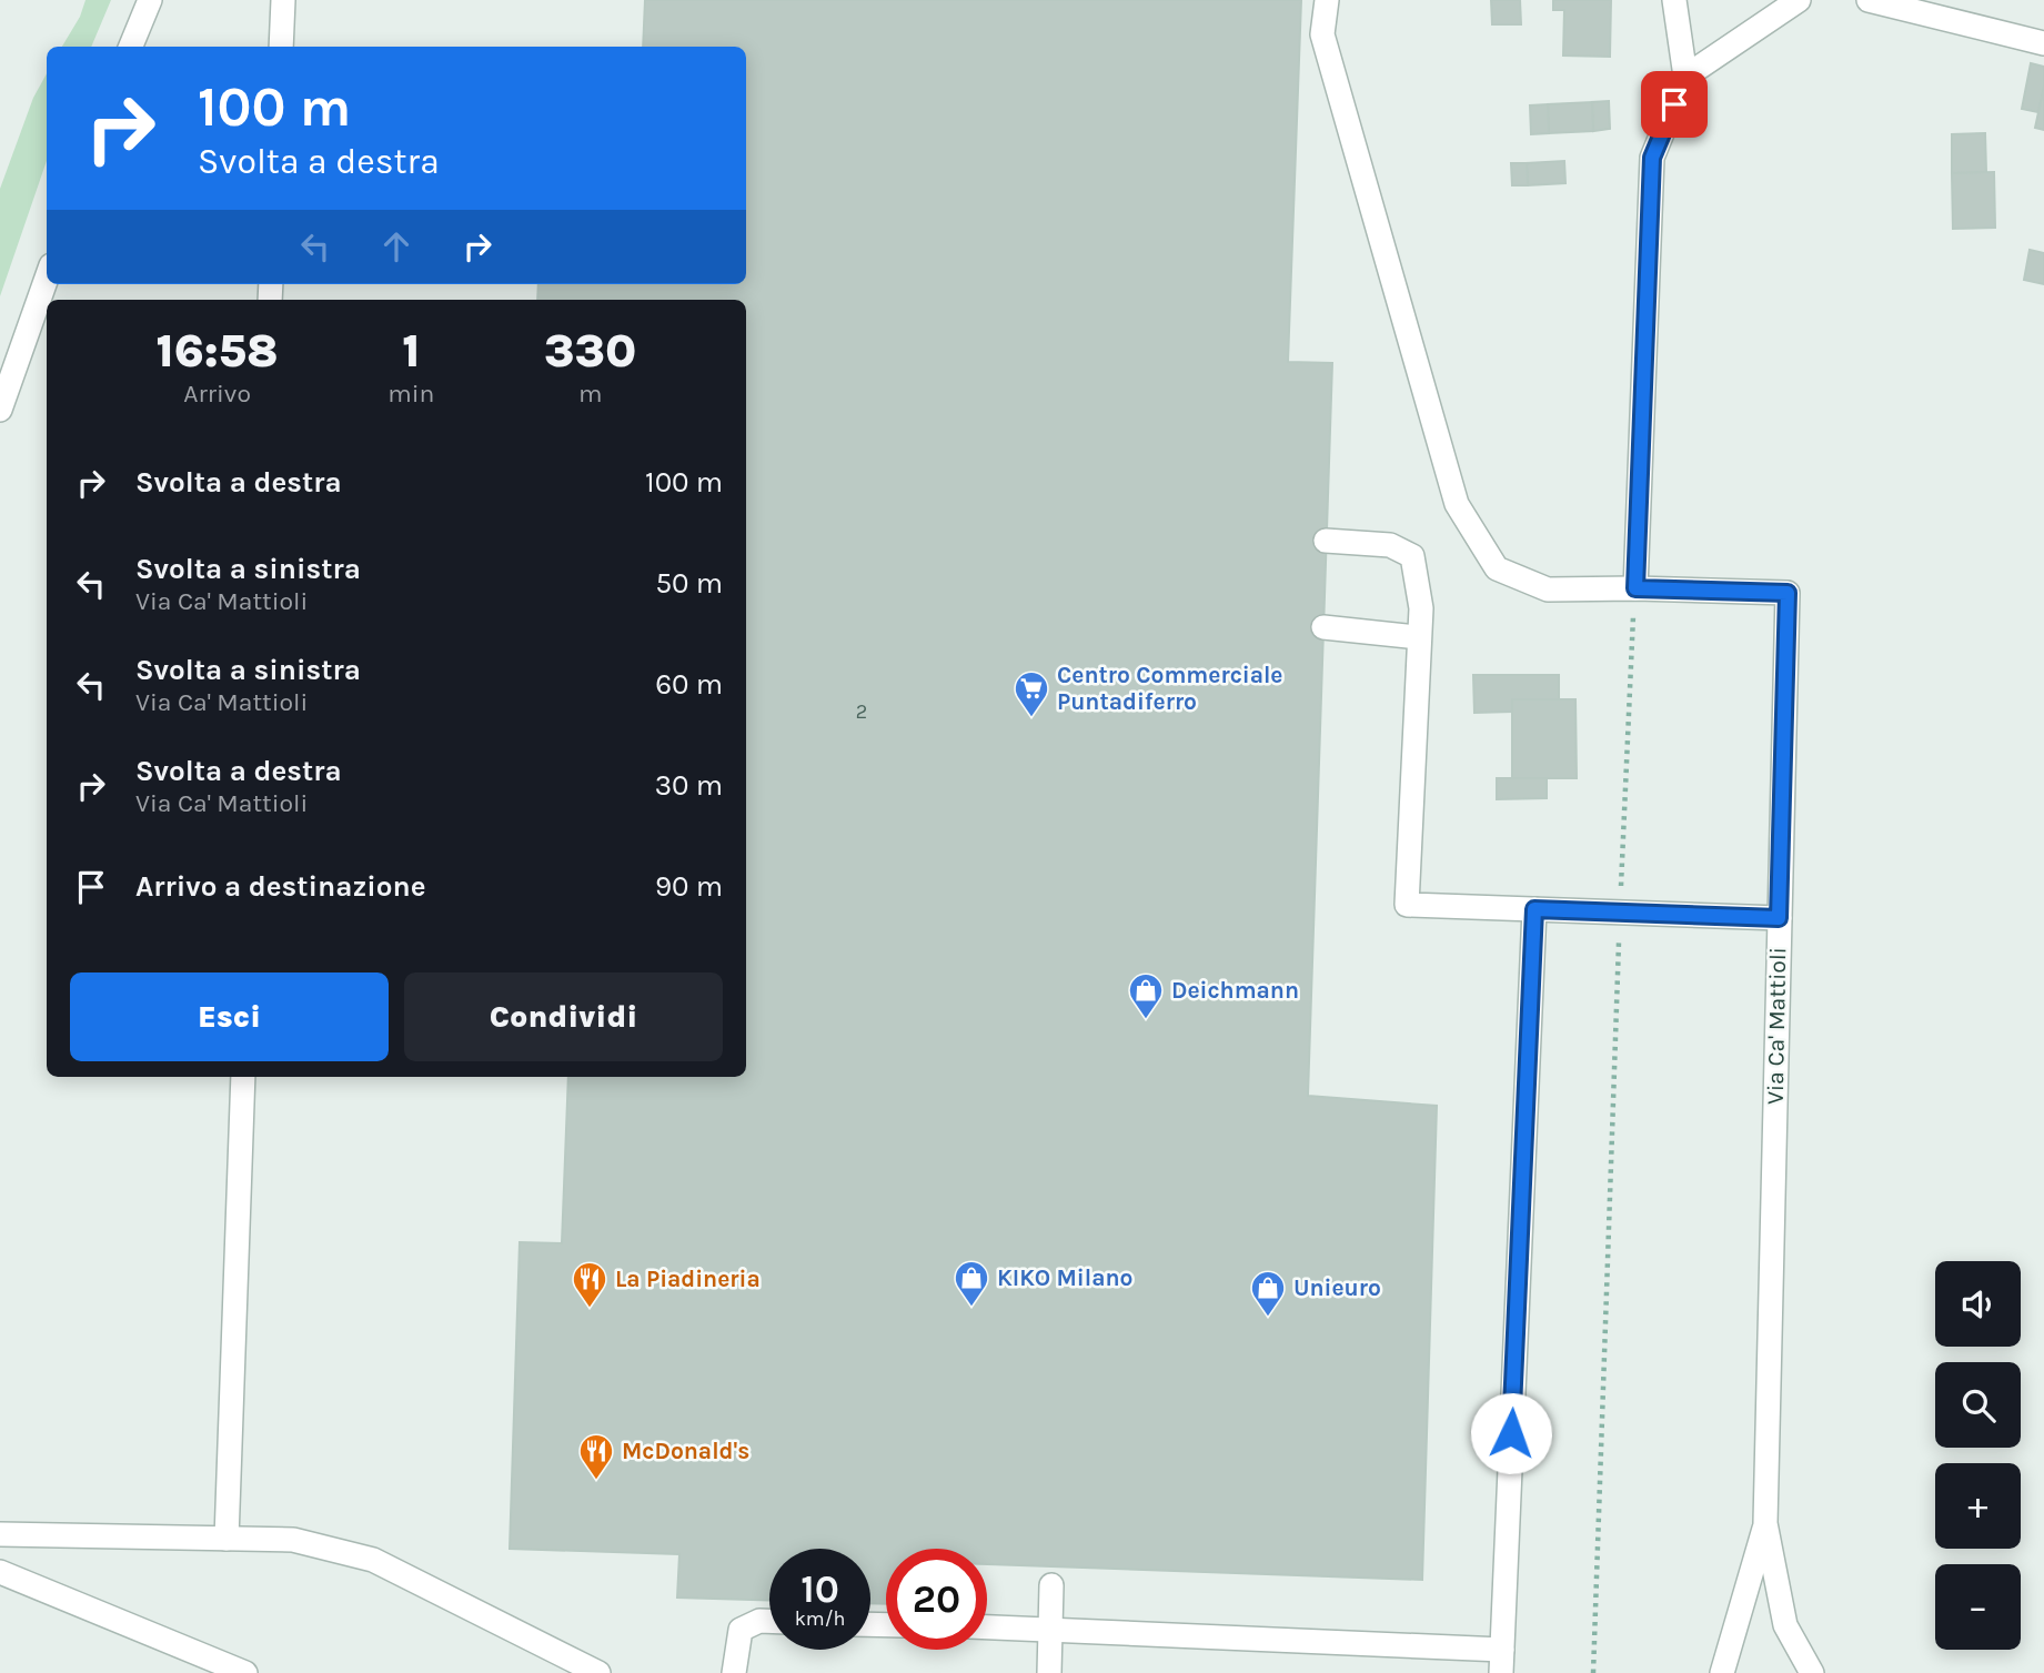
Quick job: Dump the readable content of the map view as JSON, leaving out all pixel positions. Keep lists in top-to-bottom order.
{
  "streets": {
    "street": ["Via Ca' Mattioli"]
  },
  "places": {
    "supermarket": ["Centro Commerciale Puntadiferro"],
    "shop": ["Deichmann", "KIKO Milano", "Unieuro"],
    "restaurant": ["La Piadineria", "McDonald's"]
  },
  "house_numbers": ["2"],
  "page": {
    "turn": ["100 m", "Svolta a destra"],
    "eta": [
      "16:58",
      "Arrivo",
      "1",
      "min",
      "330",
      "m"
    ],
    "list": [
      {
        "name": "Svolta a destra",
        "value": "100 m"
      },
      {
        "name": "Svolta a sinistra",
        "note": "Via Ca' Mattioli",
        "value": "50 m"
      },
      {
        "name": "Svolta a sinistra",
        "note": "Via Ca' Mattioli",
        "value": "60 m"
      },
      {
        "name": "Svolta a destra",
        "note": "Via Ca' Mattioli",
        "value": "30 m"
      },
      {
        "name": "Arrivo a destinazione",
        "value": "90 m"
      }
    ],
    "buttons": ["Esci", "Condividi"],
    "map_buttons": ["+", "−"],
    "speed": "10 km/h",
    "limit": "20"
  }
}
